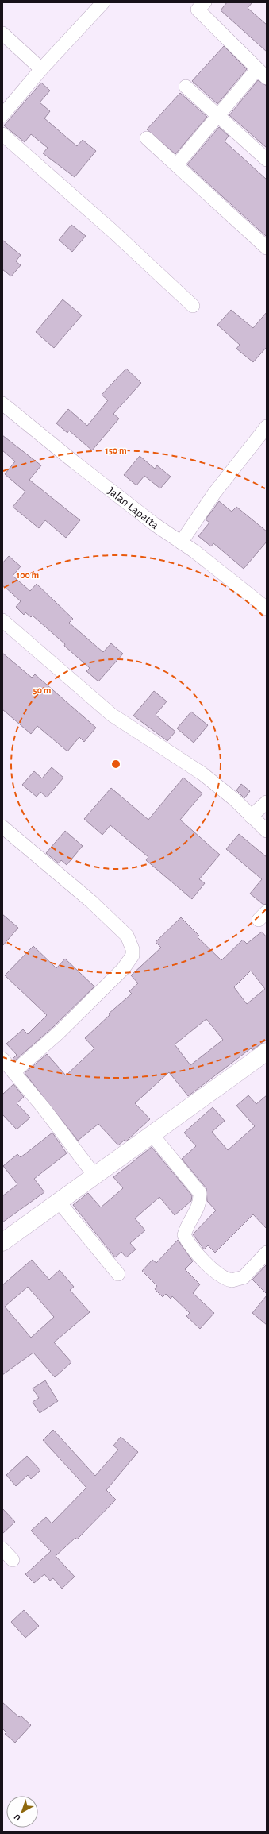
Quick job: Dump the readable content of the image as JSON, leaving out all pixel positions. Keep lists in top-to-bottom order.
{
  "streets": {
    "street": ["Jalan Lapatta"]
  },
  "north": "bottom left",
  "rings": ["150 m", "100 m", "50 m"]
}
